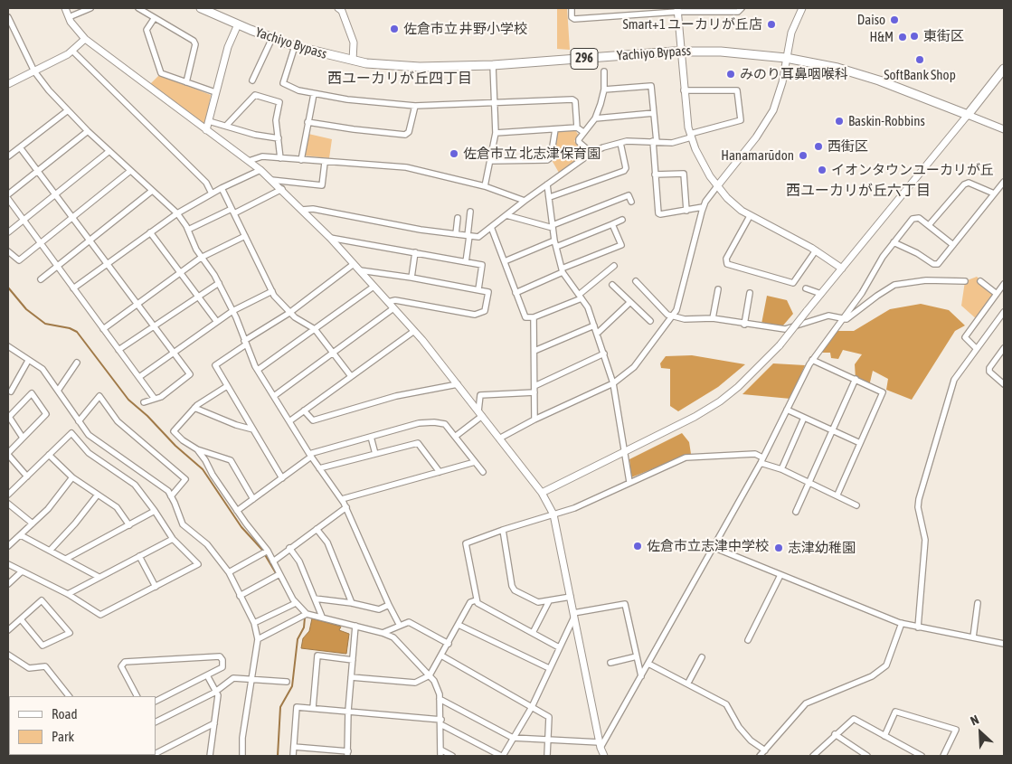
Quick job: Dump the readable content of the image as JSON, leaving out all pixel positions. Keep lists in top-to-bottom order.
{
  "streets": {
    "highway": ["Yachiyo Bypass", "296"]
  },
  "districts": ["西ユーカリが丘四丁目", "西ユーカリが丘六丁目"],
  "places": [
    "Daiso",
    "Smart+1 ユーカリが丘店",
    "佐倉市立 井野小学校",
    "東街区",
    "H&M",
    "SoftBank Shop",
    "みのり耳鼻咽喉科",
    "Baskin-Robbins",
    "西街区",
    "佐倉市立 北志津保育園",
    "Hanamarūdon",
    "イオンタウンユーカリが丘",
    "佐倉市立志津中学校",
    "志津幼稚園"
  ],
  "legend": ["Road", "Park"],
  "north": "top left"
}
